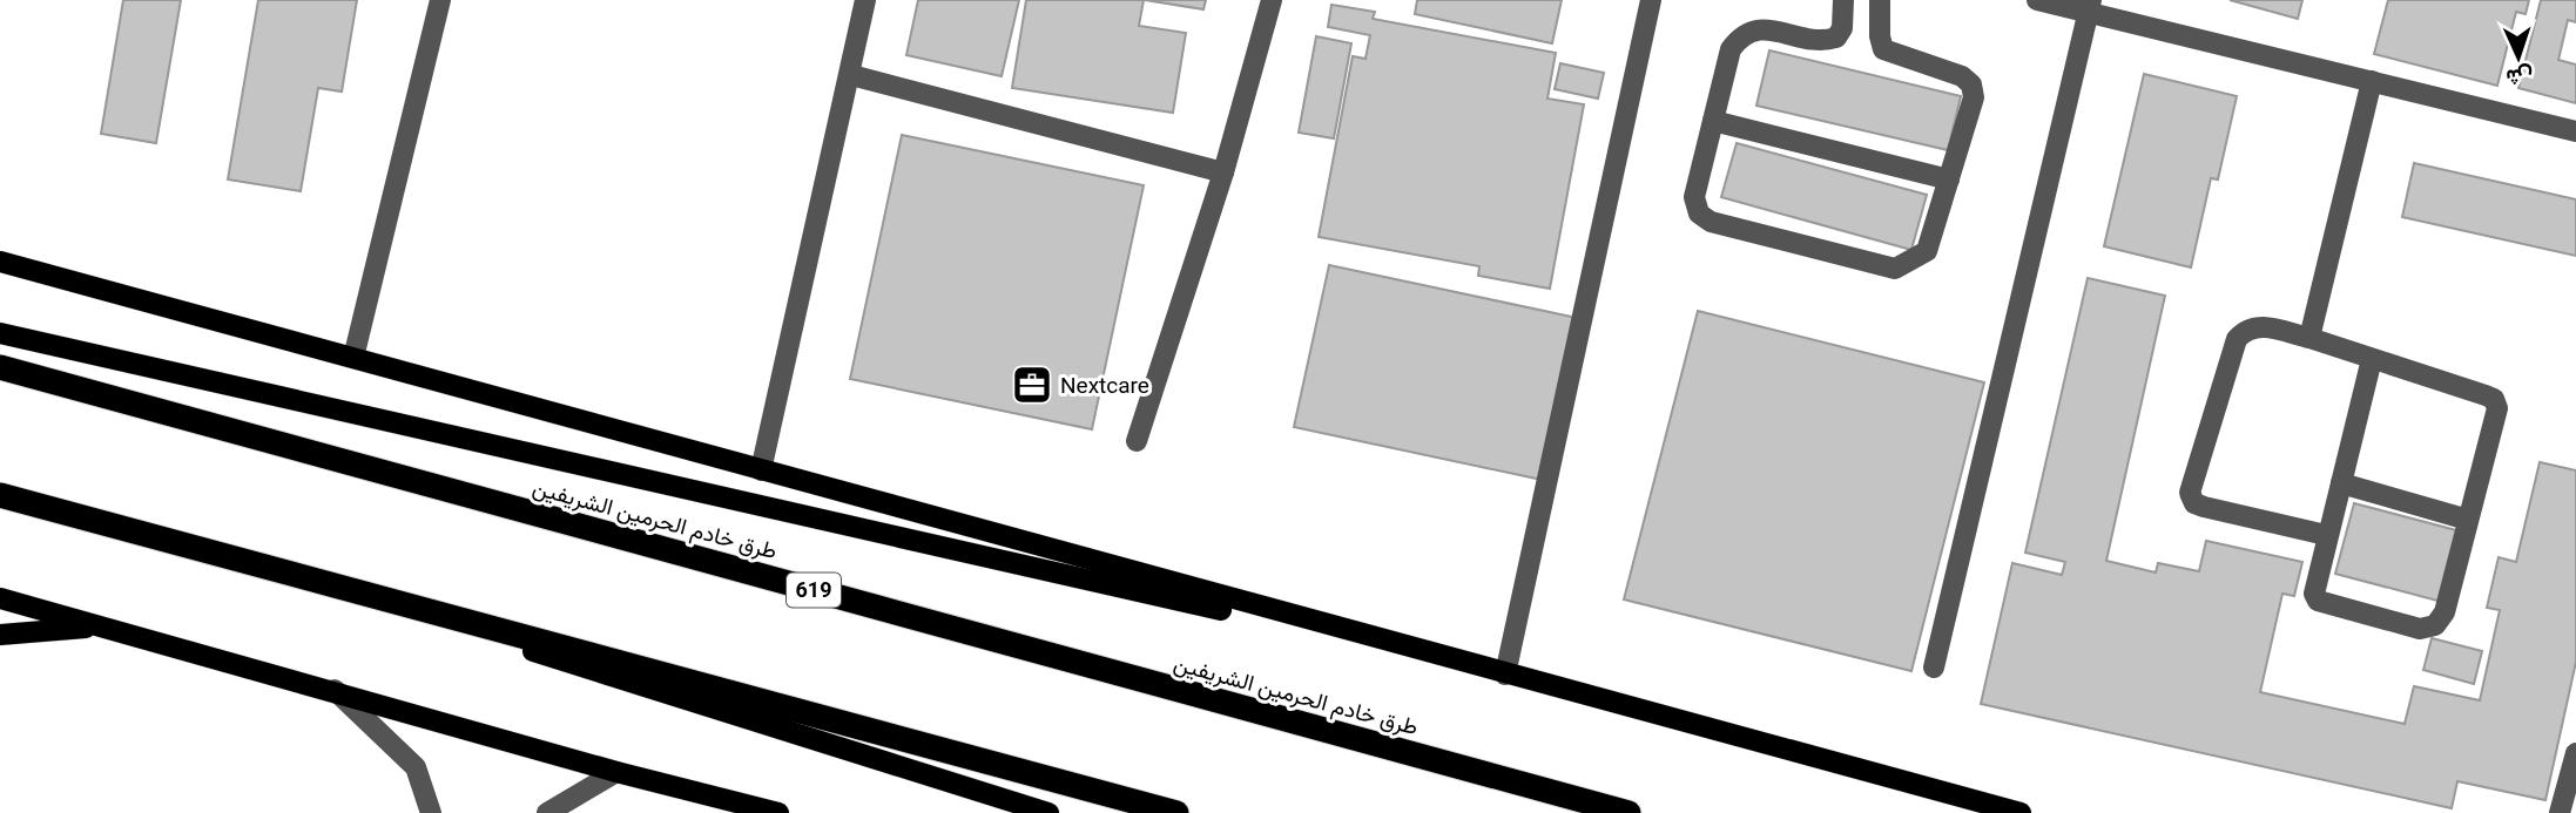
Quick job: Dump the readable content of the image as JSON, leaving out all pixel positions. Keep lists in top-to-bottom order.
{
  "streets": {
    "highway": ["طرق خادم الحرمين الشريفين", "619"]
  },
  "places": {
    "office": ["Nextcare"]
  },
  "north": "bottom"
}
